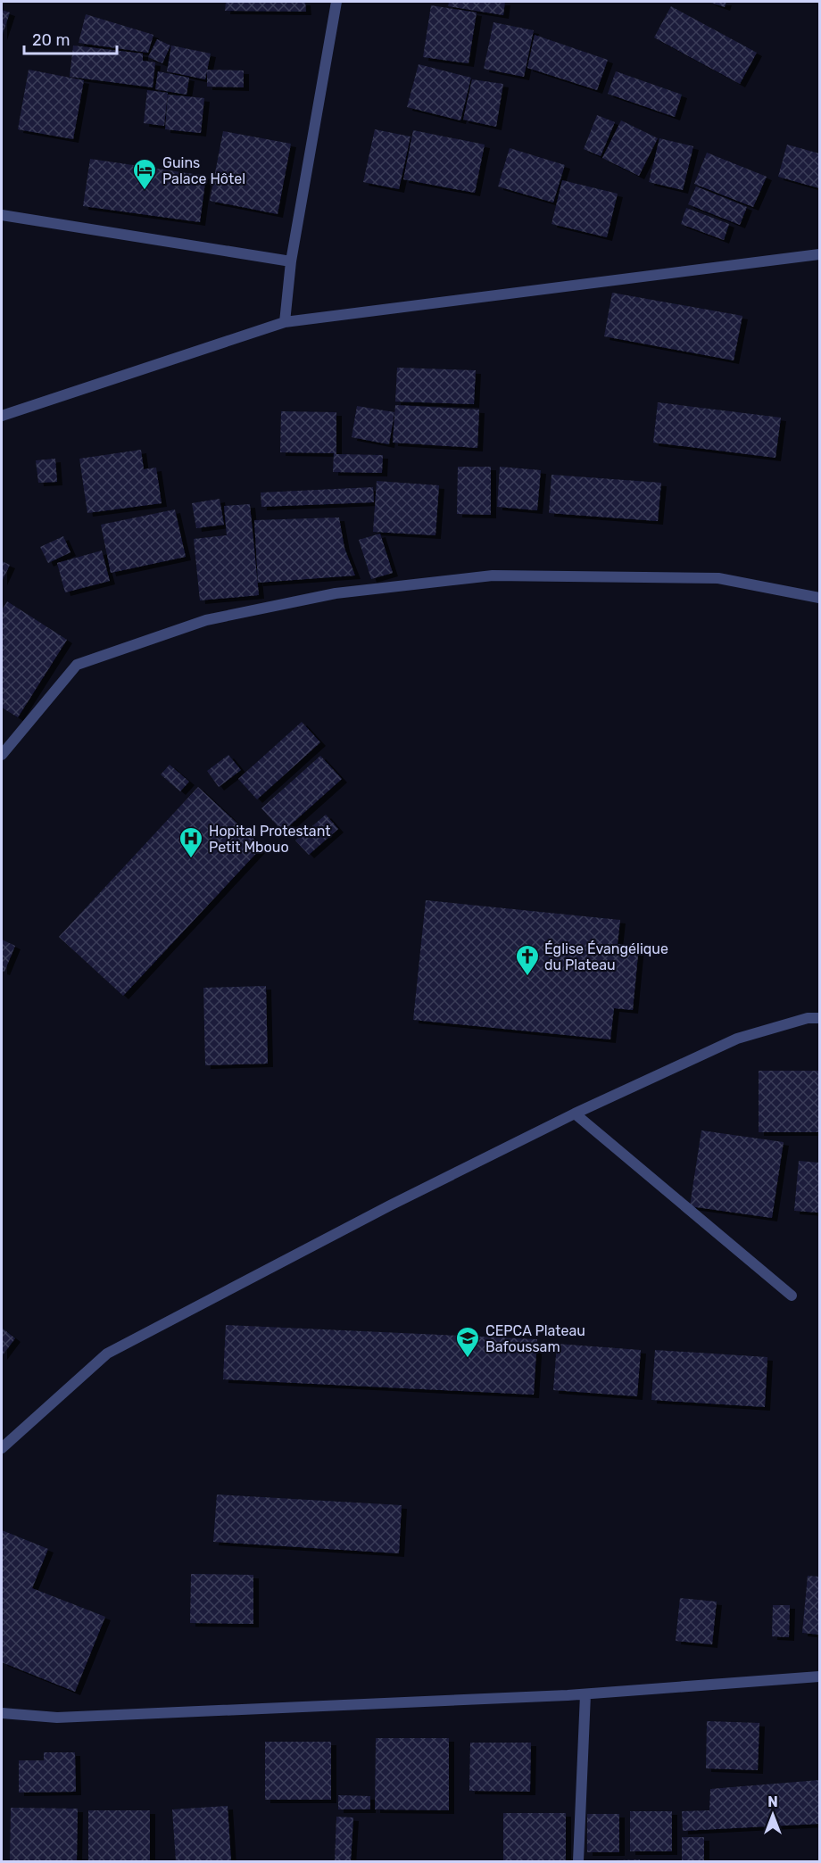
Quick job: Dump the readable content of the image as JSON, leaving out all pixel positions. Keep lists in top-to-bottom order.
{
  "places": {
    "hotel": ["Guins Palace Hôtel"],
    "hospital": ["Hopital Protestant Petit Mbouo"],
    "church": ["Église Évangélique du Plateau"],
    "school or university": ["CEPCA Plateau Bafoussam"]
  },
  "scale_bar": "20 m",
  "north": "top"
}
